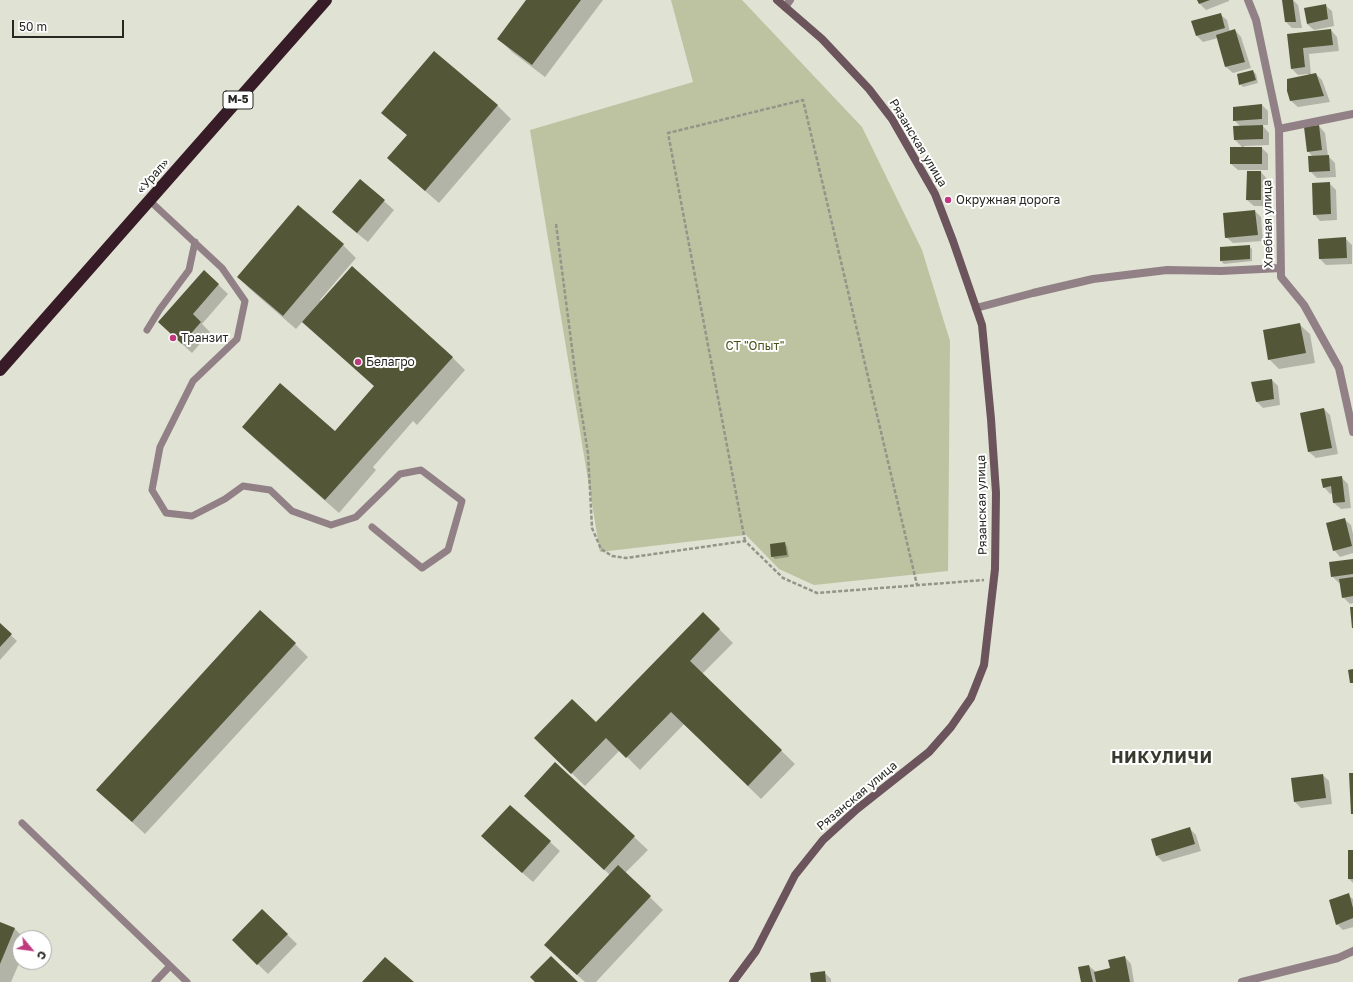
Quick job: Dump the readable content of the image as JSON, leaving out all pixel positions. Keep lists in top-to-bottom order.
{
  "streets": {
    "highway": ["М-5", "«Урал»"],
    "street": ["Рязанская улица", "Хлебная улица"]
  },
  "districts": ["НИКУЛИЧИ"],
  "parks": ["СТ \"Опыт\""],
  "places": ["Окружная дорога", "Транзит", "Белагро"],
  "scale_bar": "50 m",
  "north": "bottom right"
}
